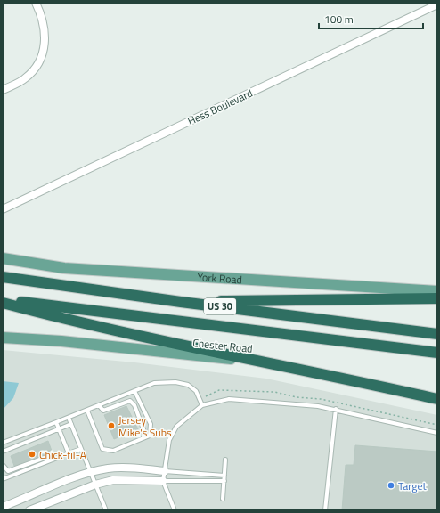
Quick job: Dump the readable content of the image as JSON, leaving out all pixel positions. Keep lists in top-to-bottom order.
{
  "streets": {
    "highway": ["US 30", "Chester Road"],
    "main road": ["York Road"],
    "street": ["Hess Boulevard"]
  },
  "places": ["Jersey Mike's Subs", "Chick-fil-A", "Target"],
  "scale_bar": "100 m"
}
